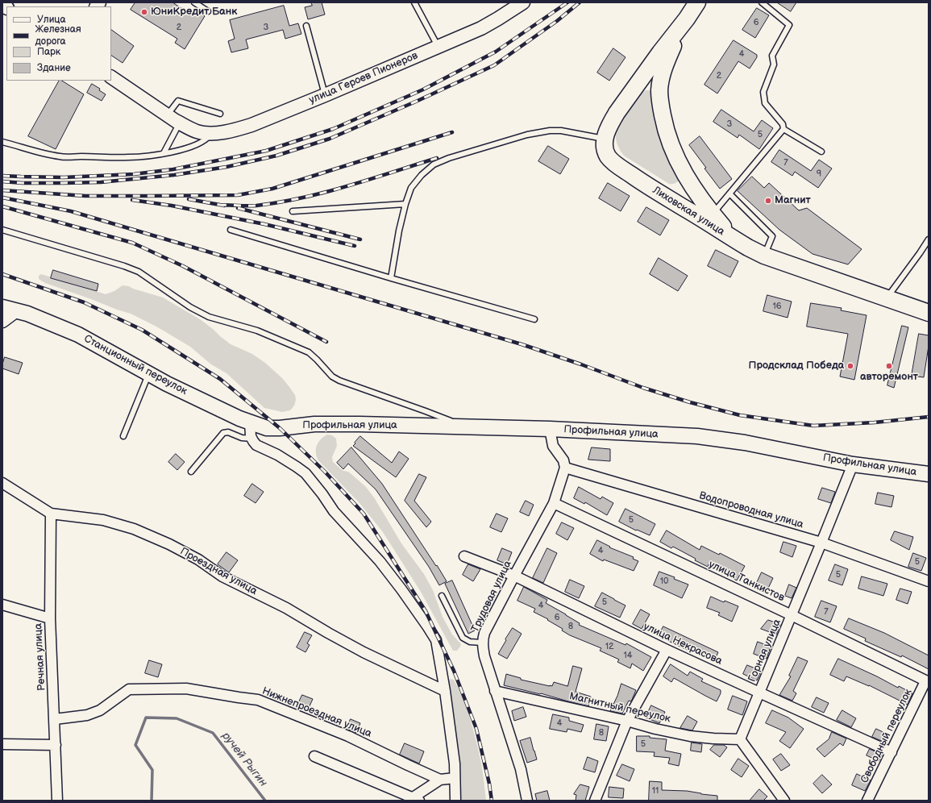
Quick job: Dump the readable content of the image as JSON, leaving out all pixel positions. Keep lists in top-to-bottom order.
{
  "streets": {
    "main road": ["Лиховская улица", "Станционный переулок", "Профильная улица"],
    "street": [
      "улица Героев Пионеров",
      "Водопроводная улица",
      "Проездная улица",
      "улица Танкистов",
      "Трудовая улица",
      "улица Некрасова",
      "Горная улица",
      "Речная улица",
      "Магнитный переулок",
      "Нижнепроездная улица",
      "Свободный переулок"
    ]
  },
  "crossings": [
    ["Станционный переулок", "Профильная улица"],
    ["Профильная улица", "Горная улица"],
    ["Водопроводная улица", "Трудовая улица"],
    ["Водопроводная улица", "Горная улица"],
    ["Проездная улица", "Речная улица"],
    ["улица Танкистов", "Трудовая улица"],
    ["улица Танкистов", "Горная улица"],
    ["улица Танкистов", "Свободный переулок"],
    ["Трудовая улица", "улица Некрасова"],
    ["Трудовая улица", "Магнитный переулок"],
    ["улица Некрасова", "Горная улица"],
    ["улица Некрасова", "Свободный переулок"],
    ["Горная улица", "Магнитный переулок"],
    ["Речная улица", "Нижнепроездная улица"]
  ],
  "water": ["ручей Рыгин"],
  "places": [
    "ЮниКредит Банк",
    "Магнит",
    "Продсклад Победа",
    "авторемонт"
  ],
  "house_numbers": [
    "6",
    "2",
    "3",
    "4",
    "2",
    "3",
    "5",
    "7",
    "9",
    "16",
    "5",
    "4",
    "5",
    "5",
    "10",
    "5",
    "4",
    "7",
    "6",
    "8",
    "12",
    "14",
    "4",
    "8",
    "5",
    "11"
  ],
  "legend": [
    "Улица",
    "Железная дорога",
    "Парк",
    "Здание"
  ]
}
